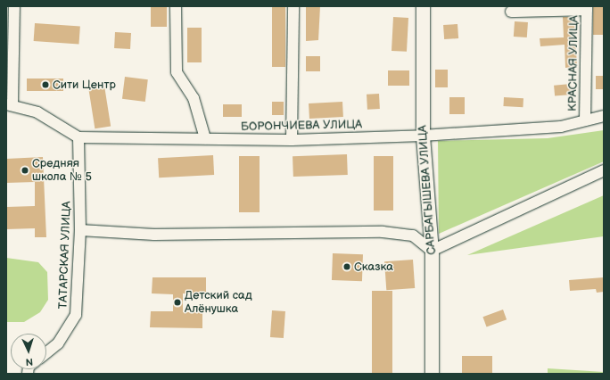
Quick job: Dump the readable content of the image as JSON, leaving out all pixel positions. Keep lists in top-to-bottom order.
{
  "streets": {
    "street": [
      "КРАСНАЯ УЛИЦА",
      "БОРОНЧИЕВА УЛИЦА",
      "САРБАГЫШЕВА УЛИЦА",
      "ТАТАРСКАЯ УЛИЦА"
    ]
  },
  "crossings": [
    ["КРАСНАЯ УЛИЦА", "БОРОНЧИЕВА УЛИЦА"],
    ["БОРОНЧИЕВА УЛИЦА", "САРБАГЫШЕВА УЛИЦА"],
    ["БОРОНЧИЕВА УЛИЦА", "ТАТАРСКАЯ УЛИЦА"]
  ],
  "places": [
    "Сити Центр",
    "Средняя школа № 5",
    "Сказка",
    "Детский сад Алёнушка"
  ],
  "north": "bottom"
}
